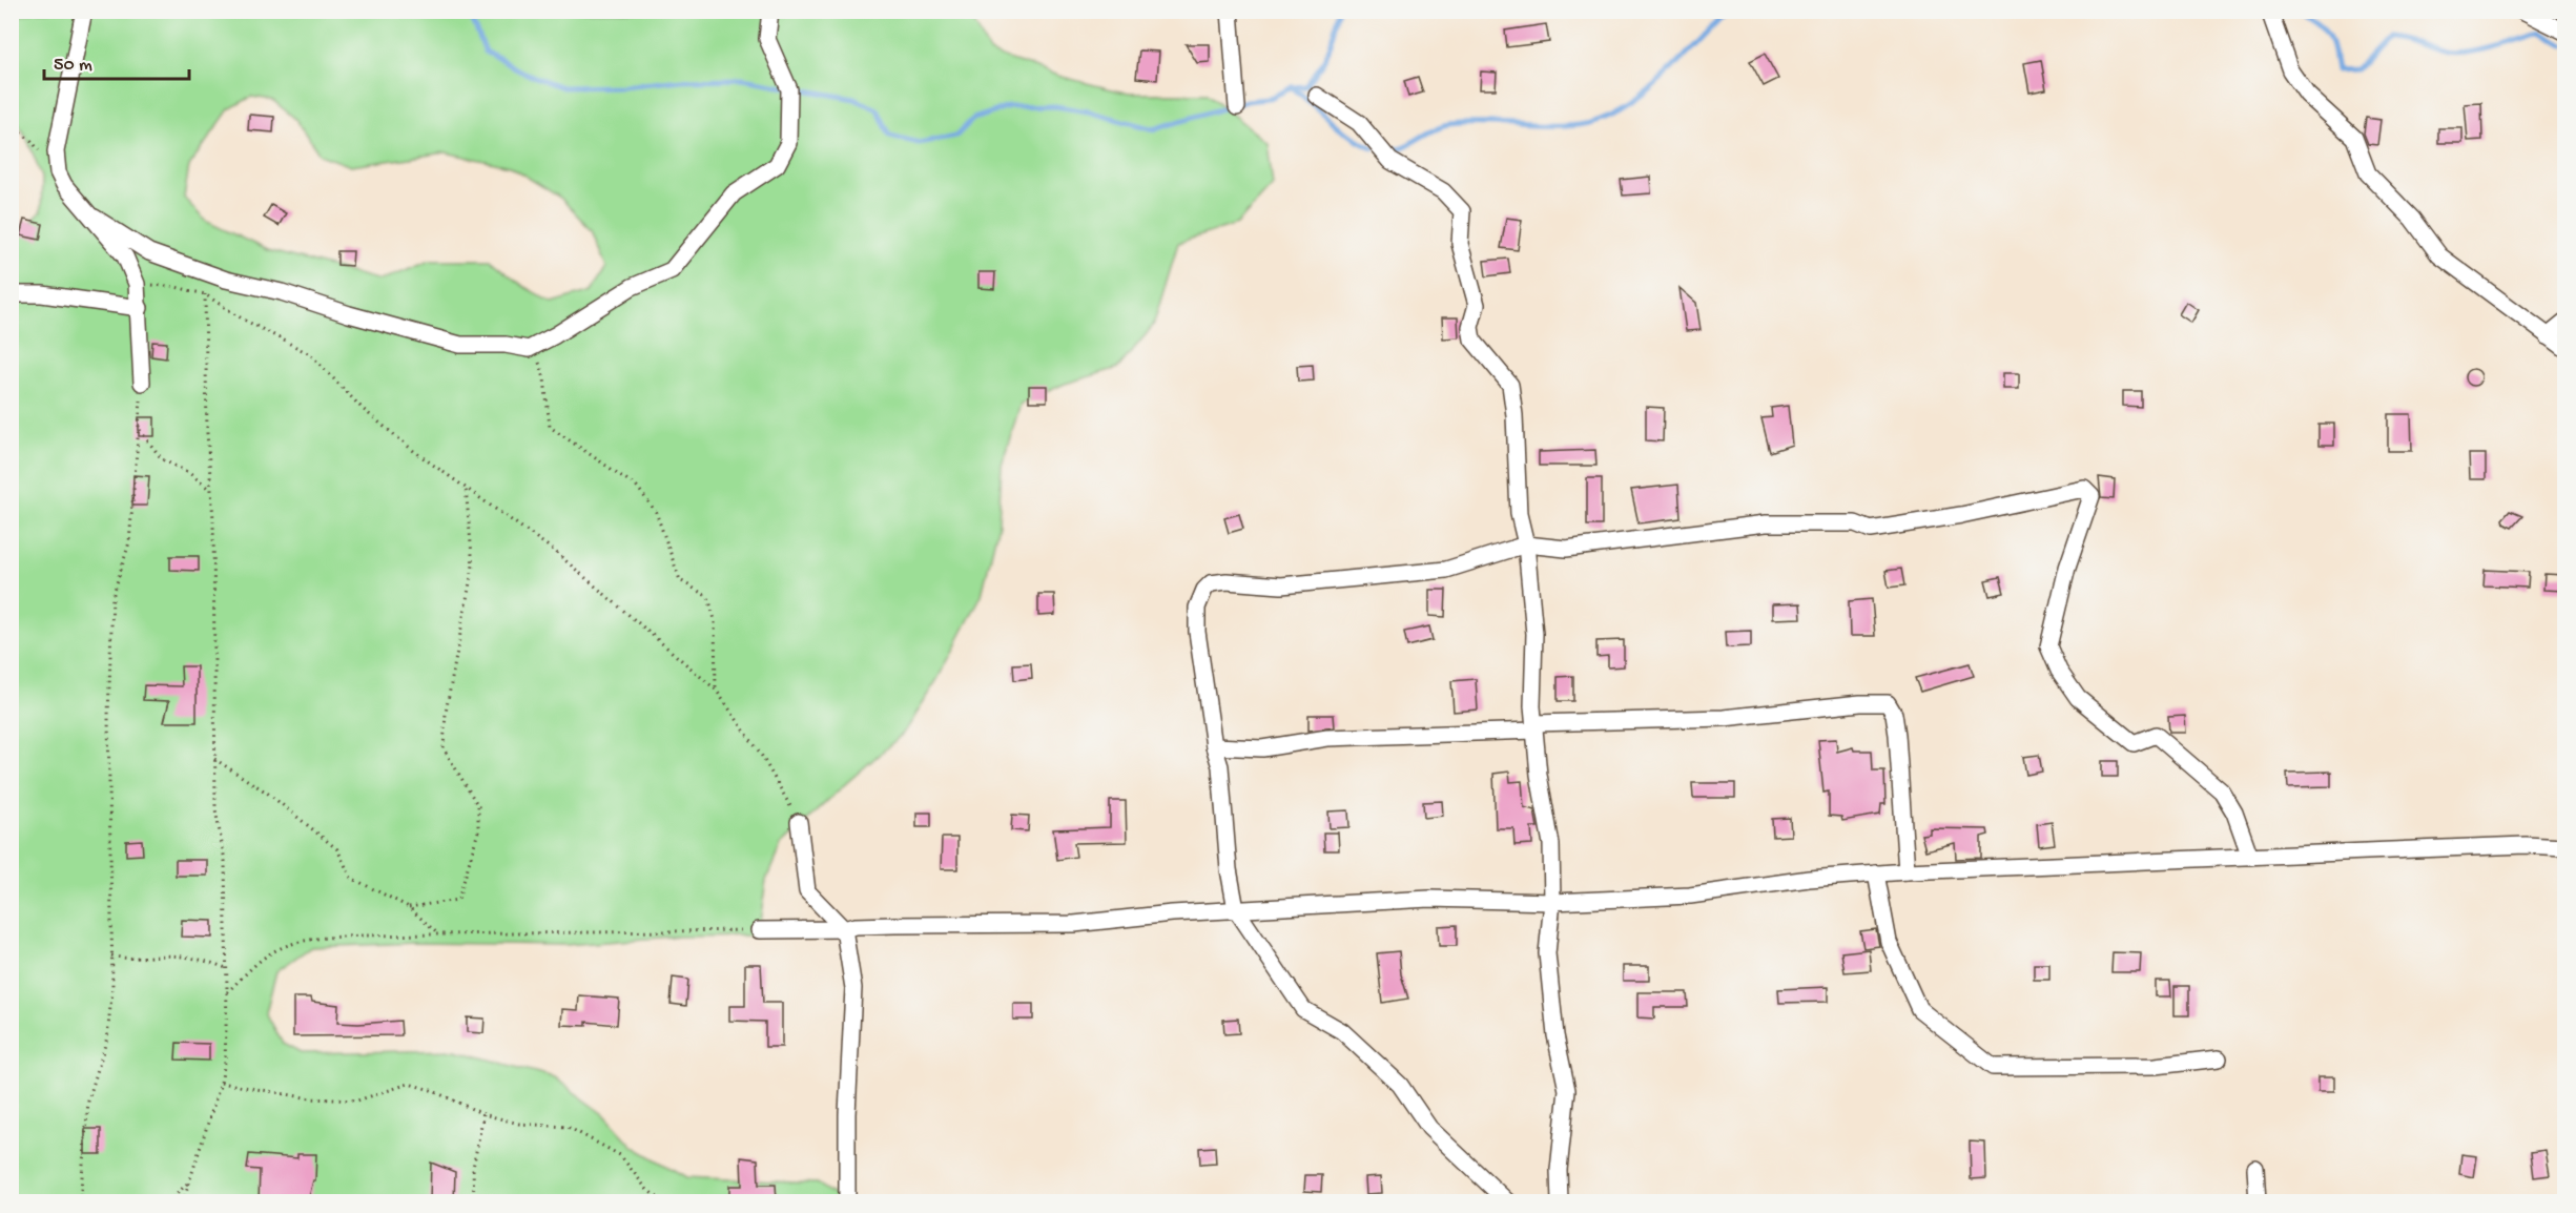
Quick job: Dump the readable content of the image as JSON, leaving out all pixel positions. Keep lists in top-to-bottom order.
{
  "scale_bar": "50 m"
}
